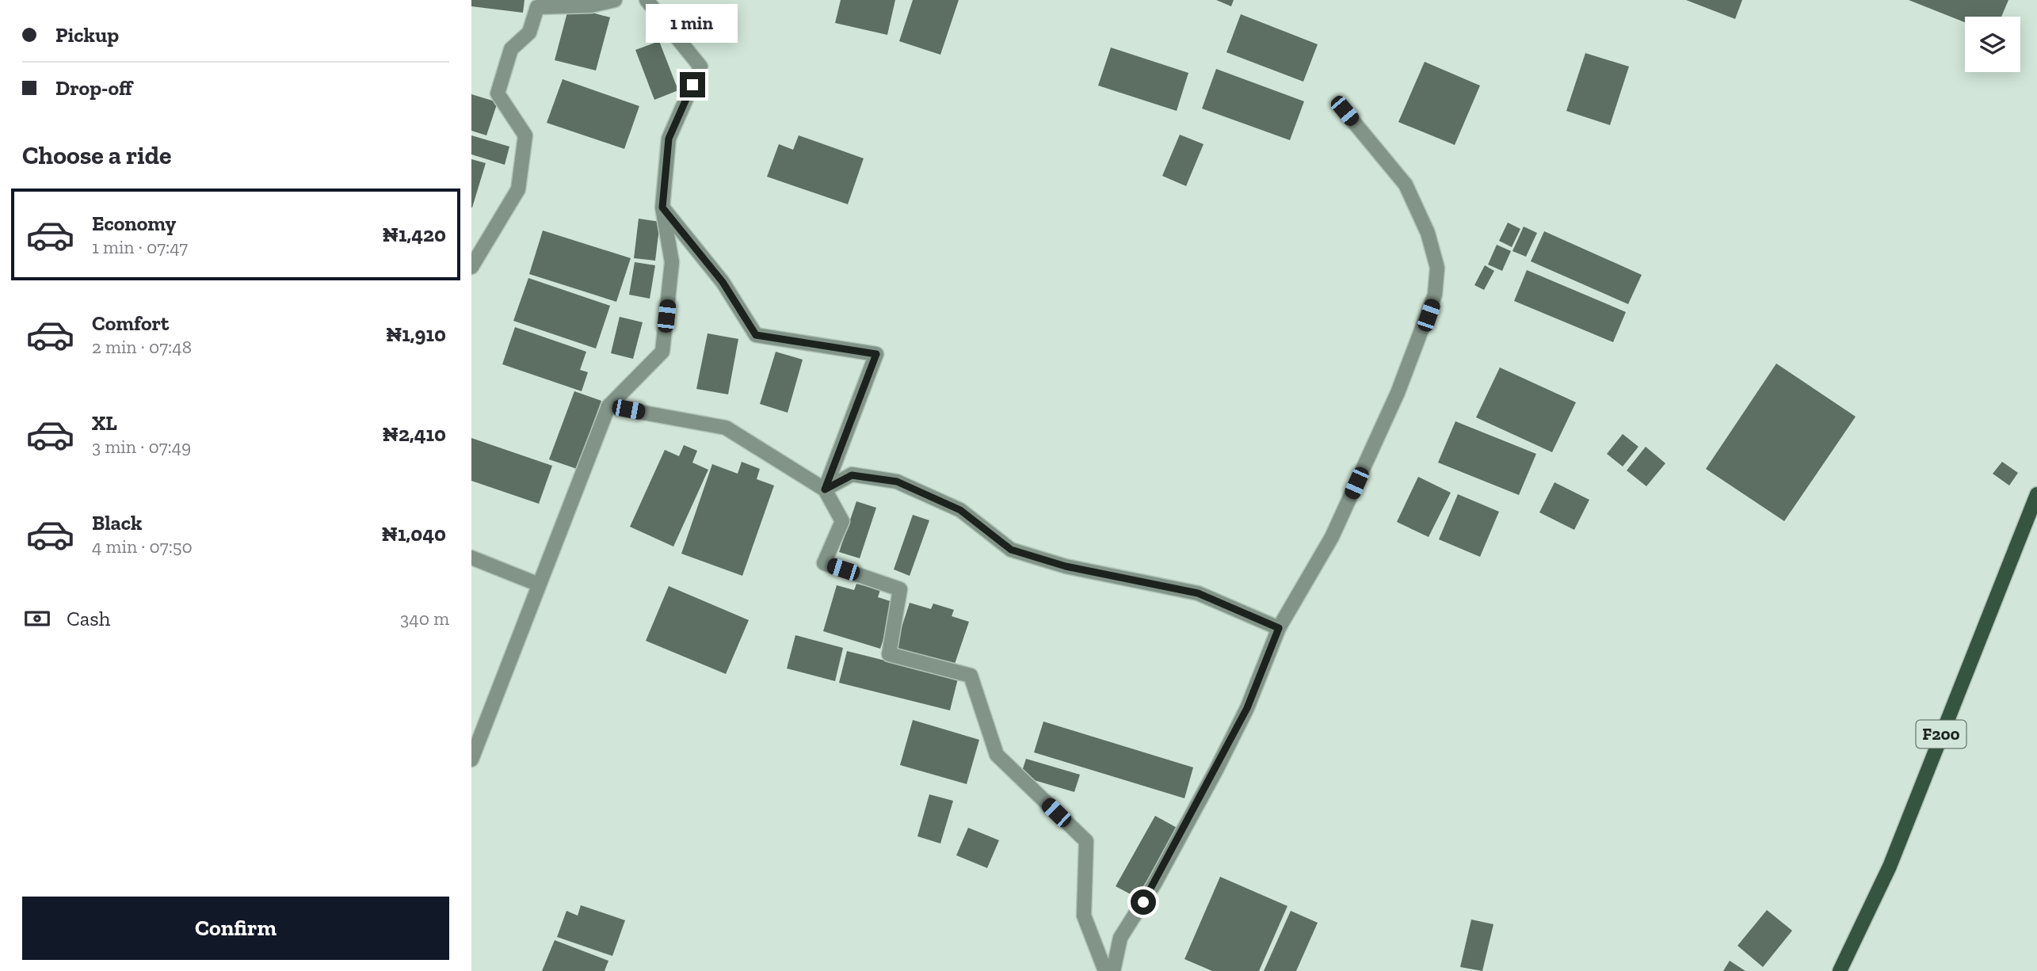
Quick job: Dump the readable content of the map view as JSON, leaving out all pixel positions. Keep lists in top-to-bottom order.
{
  "streets": {
    "main road": ["F200"]
  },
  "page": {
    "banner": ["Pickup", "Drop-off"],
    "bubble": "1 min",
    "heading": "Choose a ride",
    "list": [
      {
        "name": "Economy",
        "note": "1 min · 07:47",
        "value": "₦1,420"
      },
      {
        "name": "Comfort",
        "note": "2 min · 07:48",
        "value": "₦1,910"
      },
      {
        "name": "XL",
        "note": "3 min · 07:49",
        "value": "₦2,410"
      },
      {
        "name": "Black",
        "note": "4 min · 07:50",
        "value": "₦1,040"
      }
    ],
    "pay": ["Cash", "340 m"],
    "buttons": "Confirm"
  }
}
